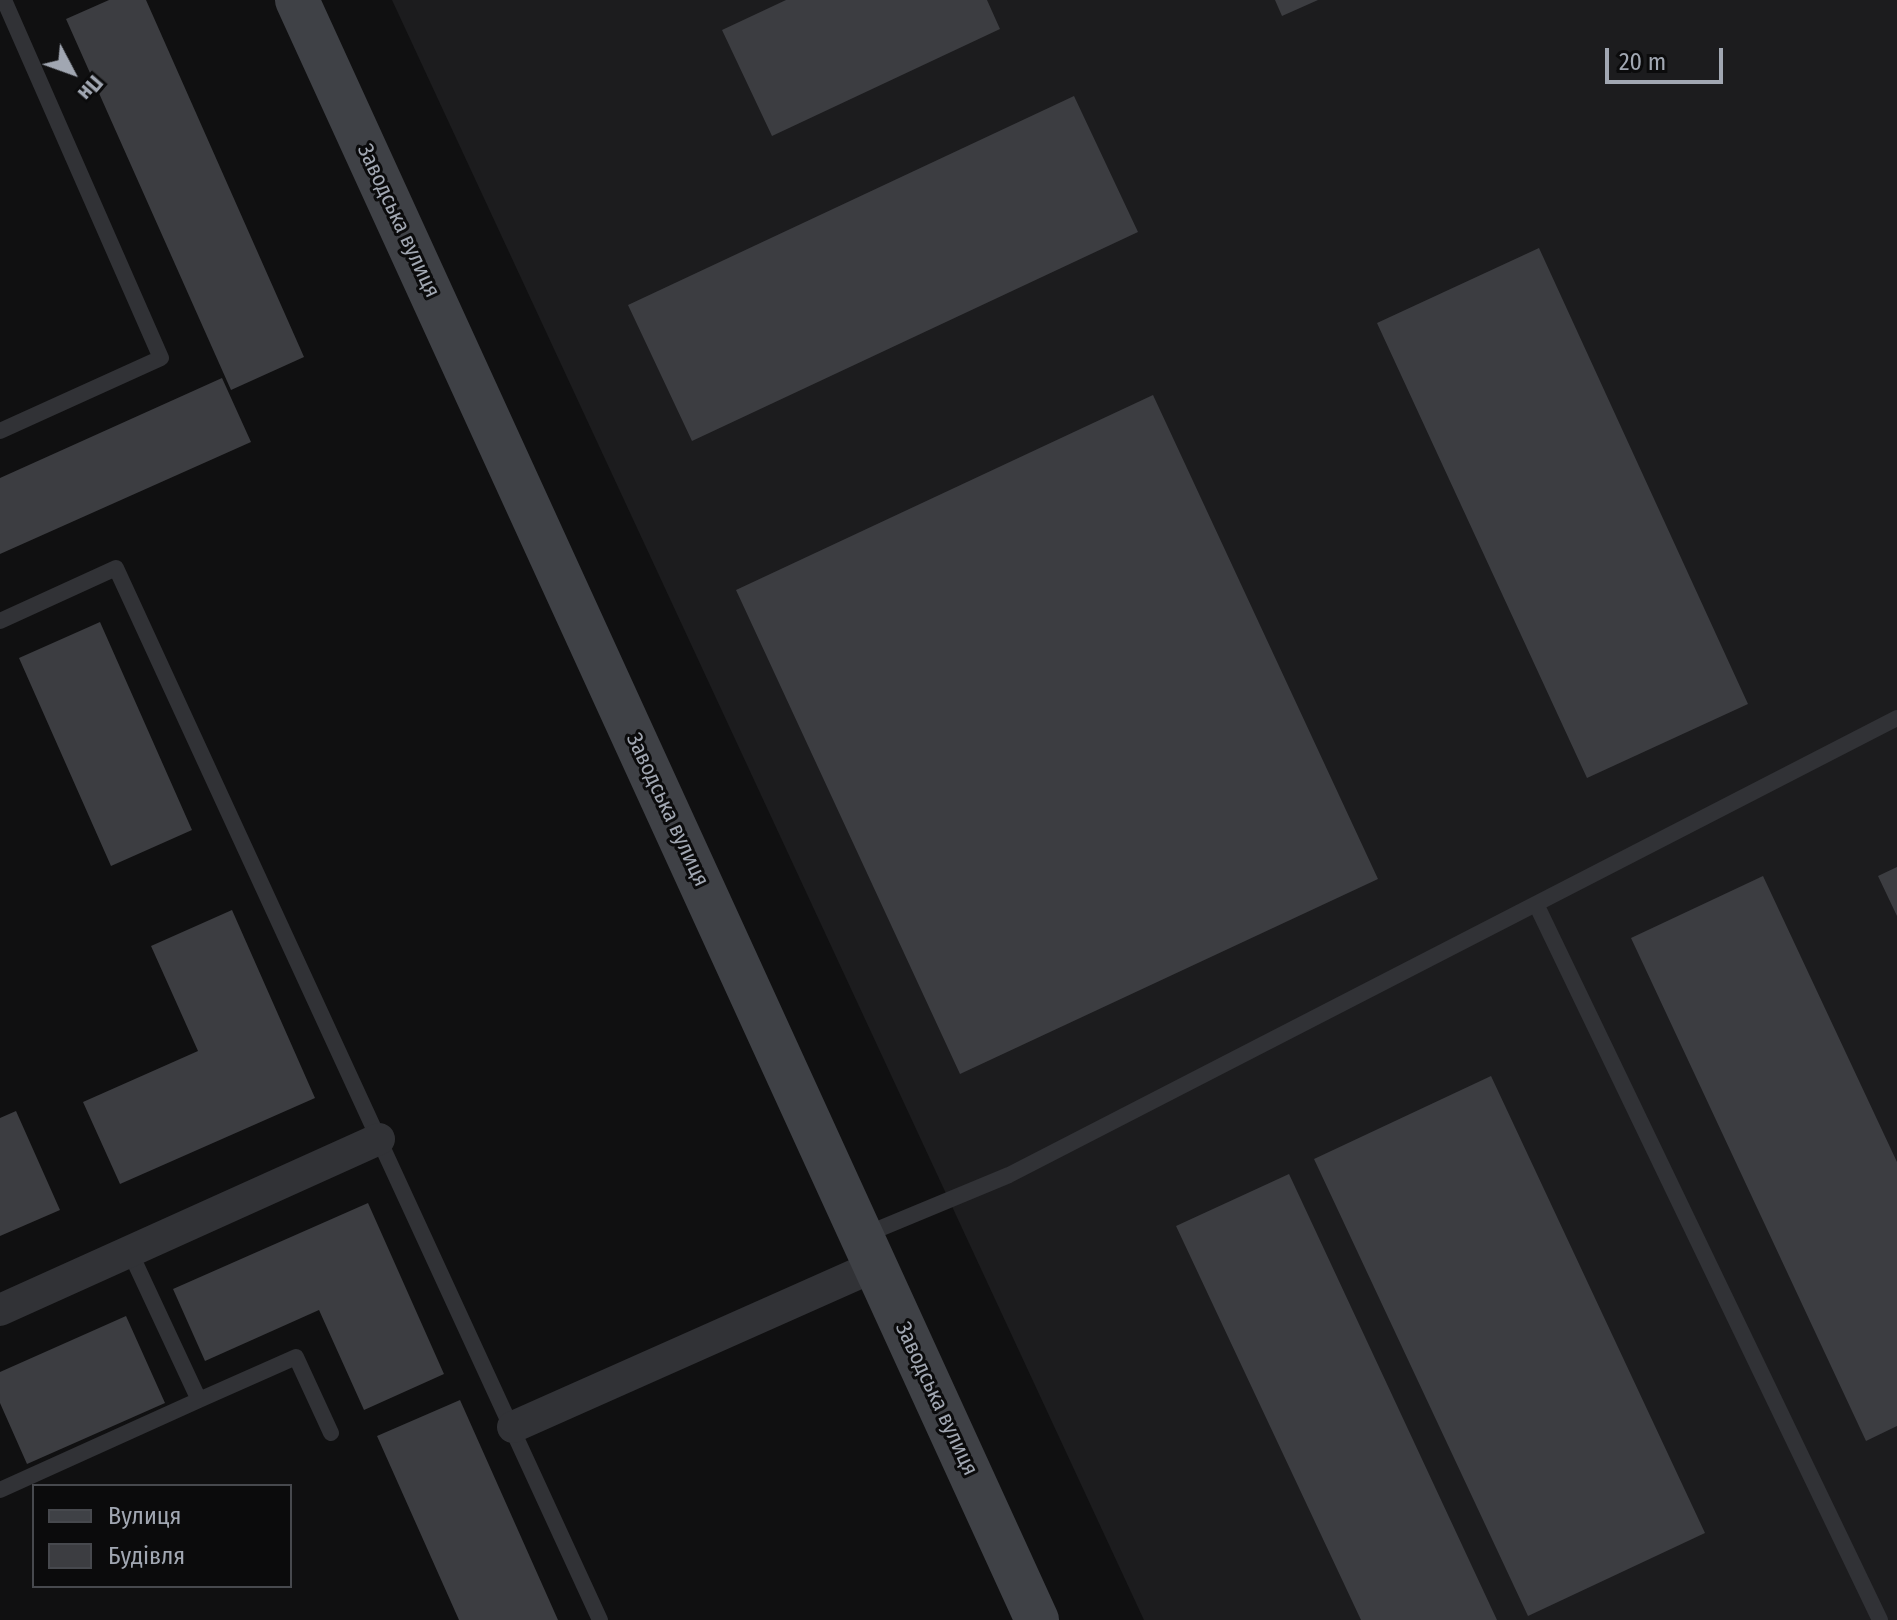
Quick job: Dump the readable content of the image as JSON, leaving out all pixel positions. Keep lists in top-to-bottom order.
{
  "streets": {
    "main road": ["Заводська вулиця"]
  },
  "legend": ["Вулиця", "Будівля"],
  "scale_bar": "20 m",
  "north": "bottom right"
}
